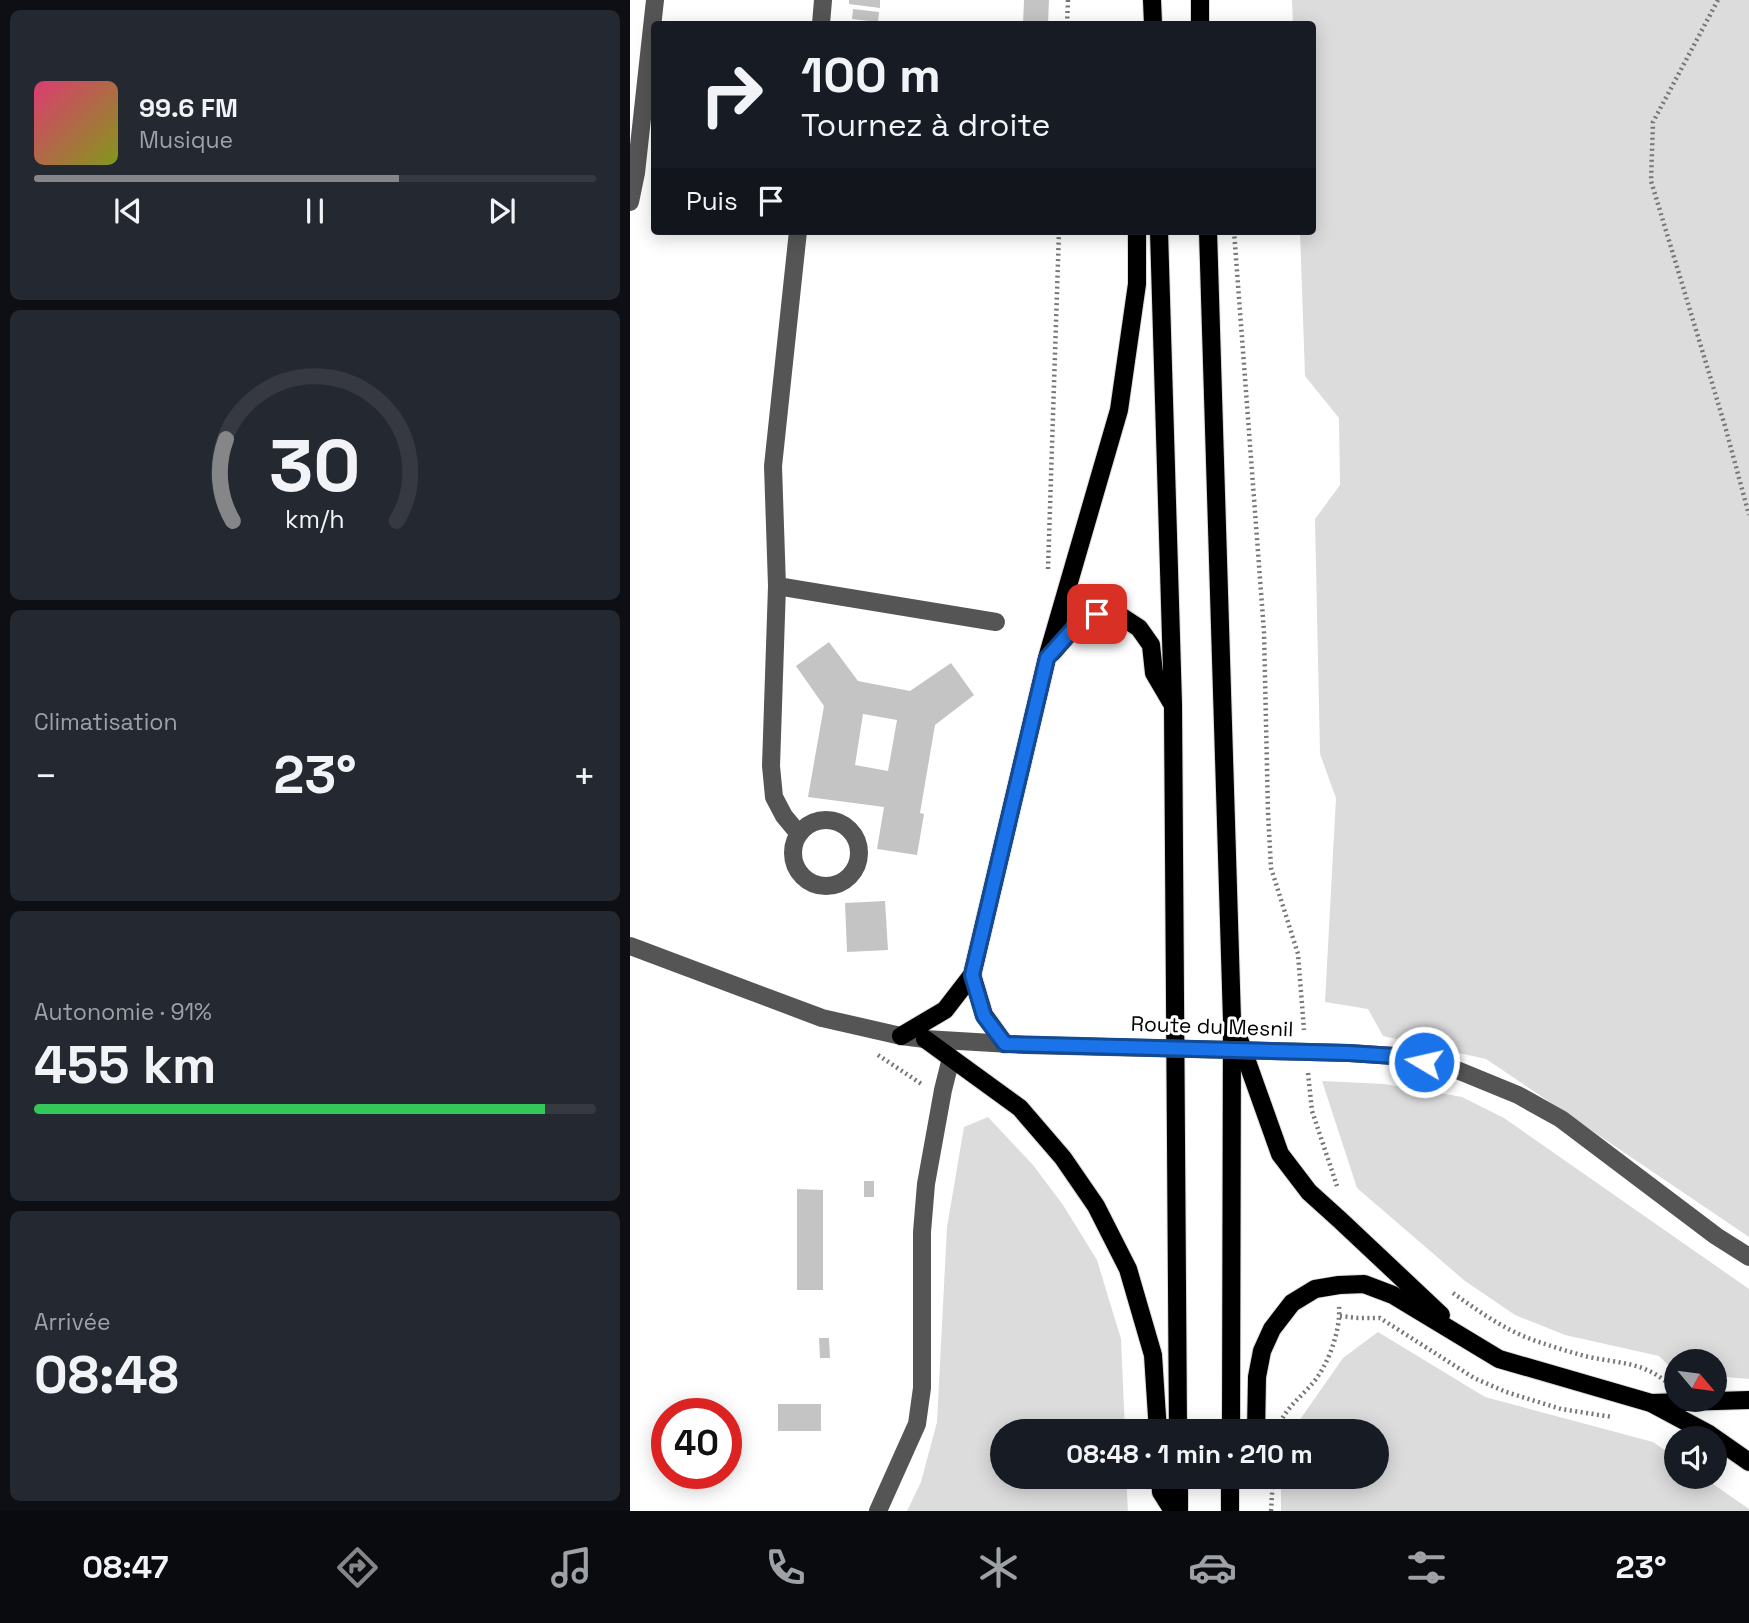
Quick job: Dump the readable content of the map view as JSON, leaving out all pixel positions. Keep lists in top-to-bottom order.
{
  "streets": {
    "street": ["Route du Mesnil"]
  },
  "north": "bottom right",
  "page": {
    "turn": ["100 m", "Tournez à droite"],
    "song": ["99.6 FM", "Musique"],
    "then": "Puis",
    "tile": [
      "Climatisation",
      ["Autonomie · 91%", "455 km"],
      ["Arrivée", "08:48"]
    ],
    "heat": ["−", "23°", "+"],
    "limit": "40",
    "trip": "08:48 · 1 min · 210 m",
    "tabs": ["08:47", "23°"],
    "gauge": ["30", "km/h"]
  }
}
